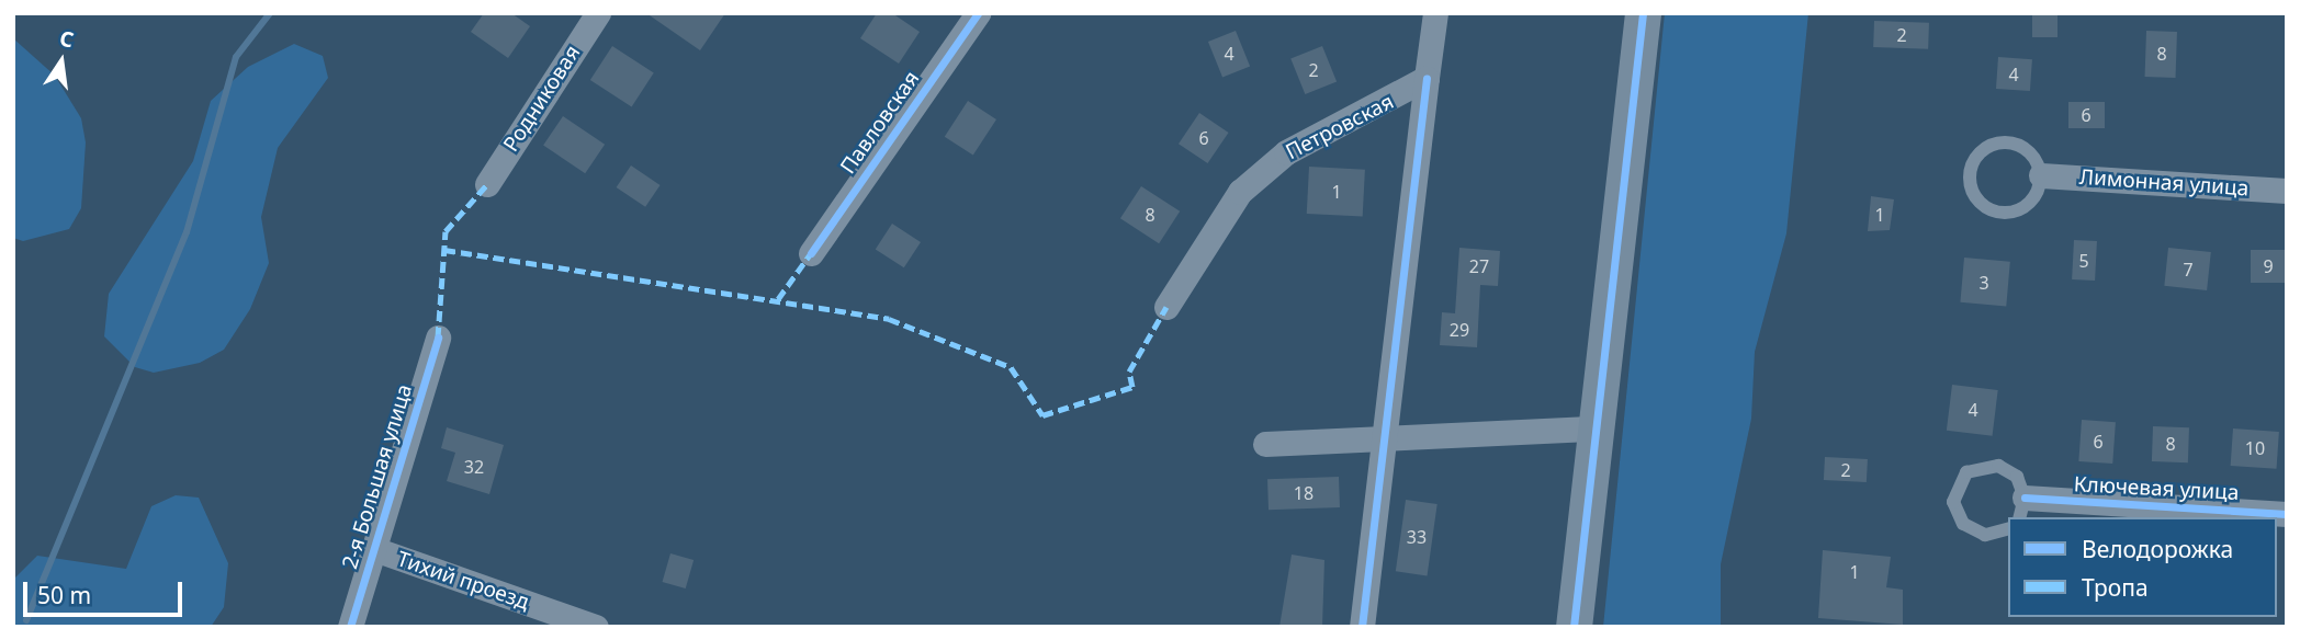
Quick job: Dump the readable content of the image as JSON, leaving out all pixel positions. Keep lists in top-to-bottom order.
{
  "streets": {
    "street": [
      "Родниковая",
      "Павловская",
      "Петровская",
      "Лимонная улица",
      "2-я Большая улица",
      "Ключевая улица",
      "Тихий проезд"
    ]
  },
  "crossings": [
    ["2-я Большая улица", "Тихий проезд"]
  ],
  "house_numbers": [
    "2",
    "4",
    "8",
    "2",
    "4",
    "6",
    "6",
    "1",
    "8",
    "1",
    "5",
    "27",
    "9",
    "7",
    "3",
    "29",
    "4",
    "6",
    "8",
    "10",
    "32",
    "2",
    "18",
    "33",
    "1"
  ],
  "legend": ["Велодорожка", "Тропа"],
  "scale_bar": "50 m",
  "north": "top"
}
